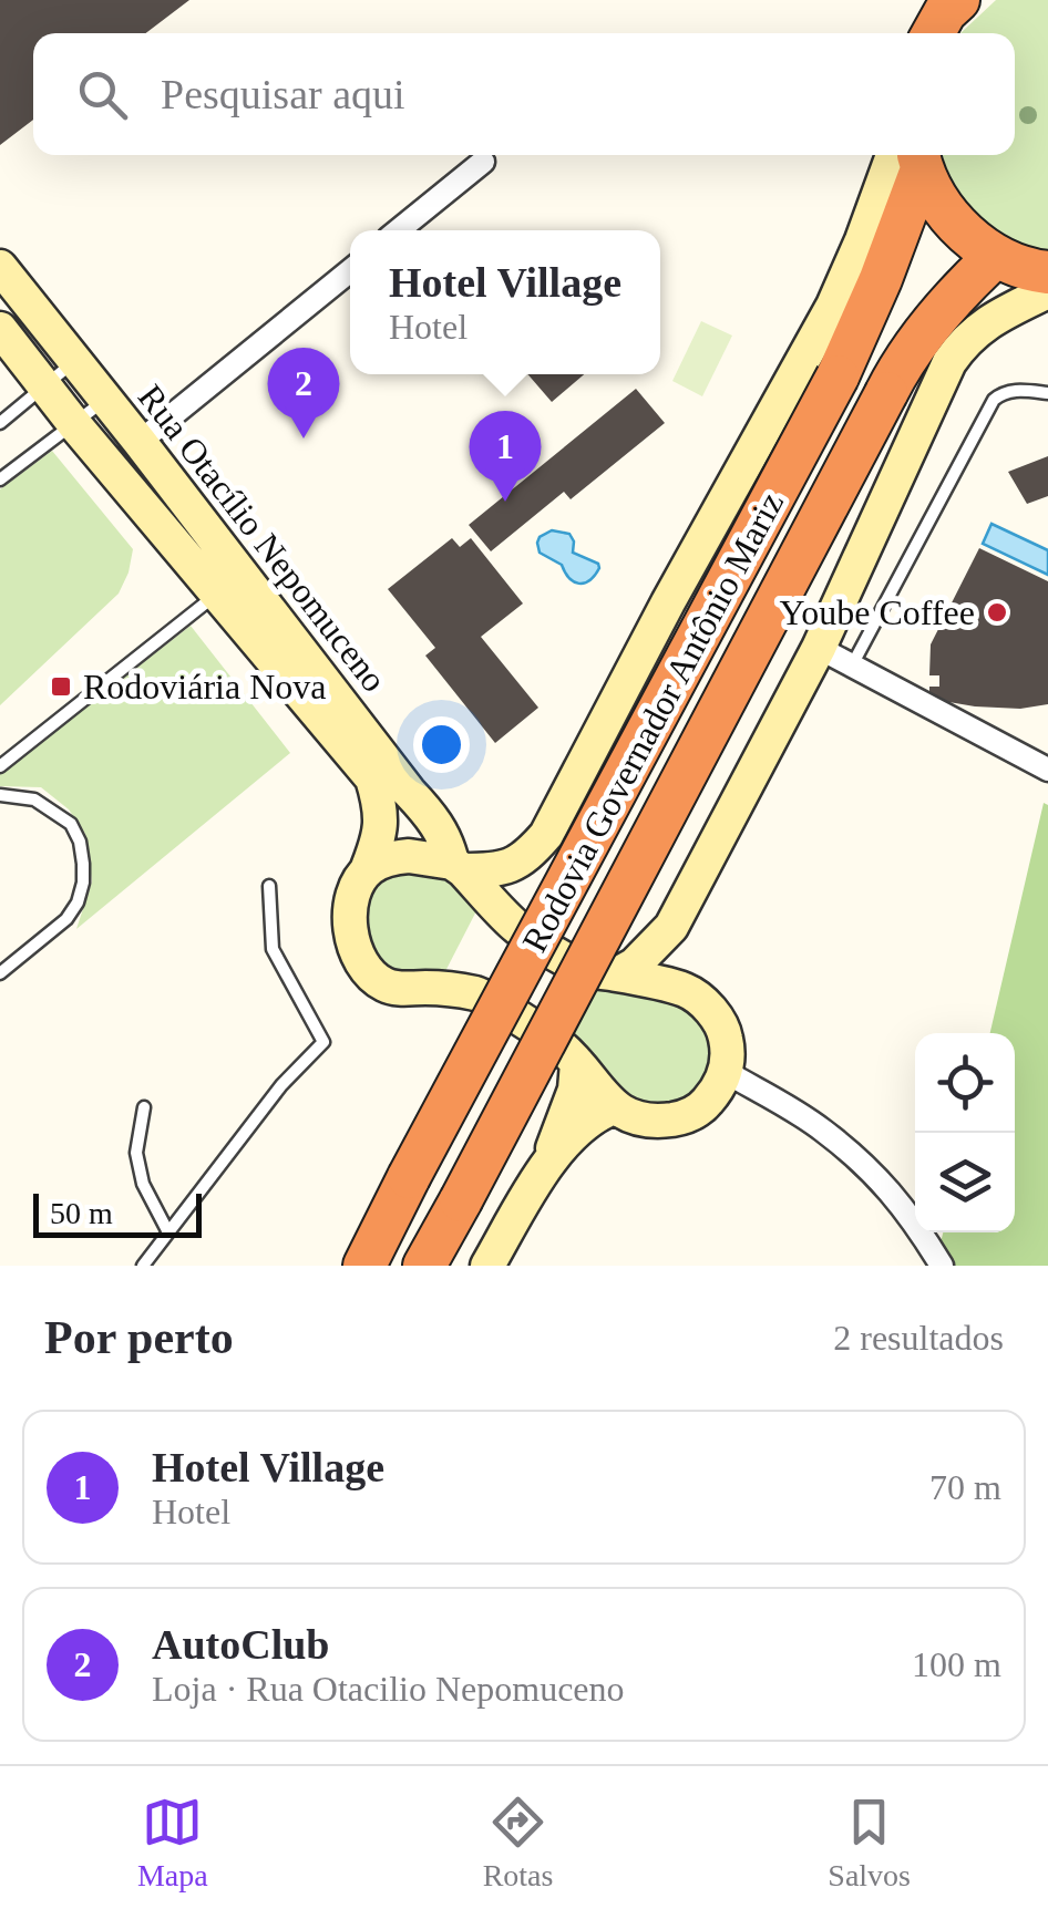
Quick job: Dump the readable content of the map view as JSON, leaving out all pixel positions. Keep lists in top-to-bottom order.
{
  "streets": {
    "highway": ["Rodovia Governador Antônio Mariz"],
    "street": ["Rua Otacílio Nepomuceno"]
  },
  "places": {
    "other": ["Yoube Coffee"],
    "transit": ["Rodoviária Nova"]
  },
  "scale_bar": "50 m",
  "page": {
    "search": "Pesquisar aqui",
    "popup": ["Hotel Village", "Hotel"],
    "pins": ["2", "1"],
    "scale": "50 m",
    "heading": ["Por perto", "2 resultados"],
    "list": [
      {
        "mark": "1",
        "name": "Hotel Village",
        "note": "Hotel",
        "value": "70 m"
      },
      {
        "mark": "2",
        "name": "AutoClub",
        "note": "Loja · Rua Otacilio Nepomuceno",
        "value": "100 m"
      }
    ],
    "nav": ["Mapa", "Rotas", "Salvos"]
  }
}
